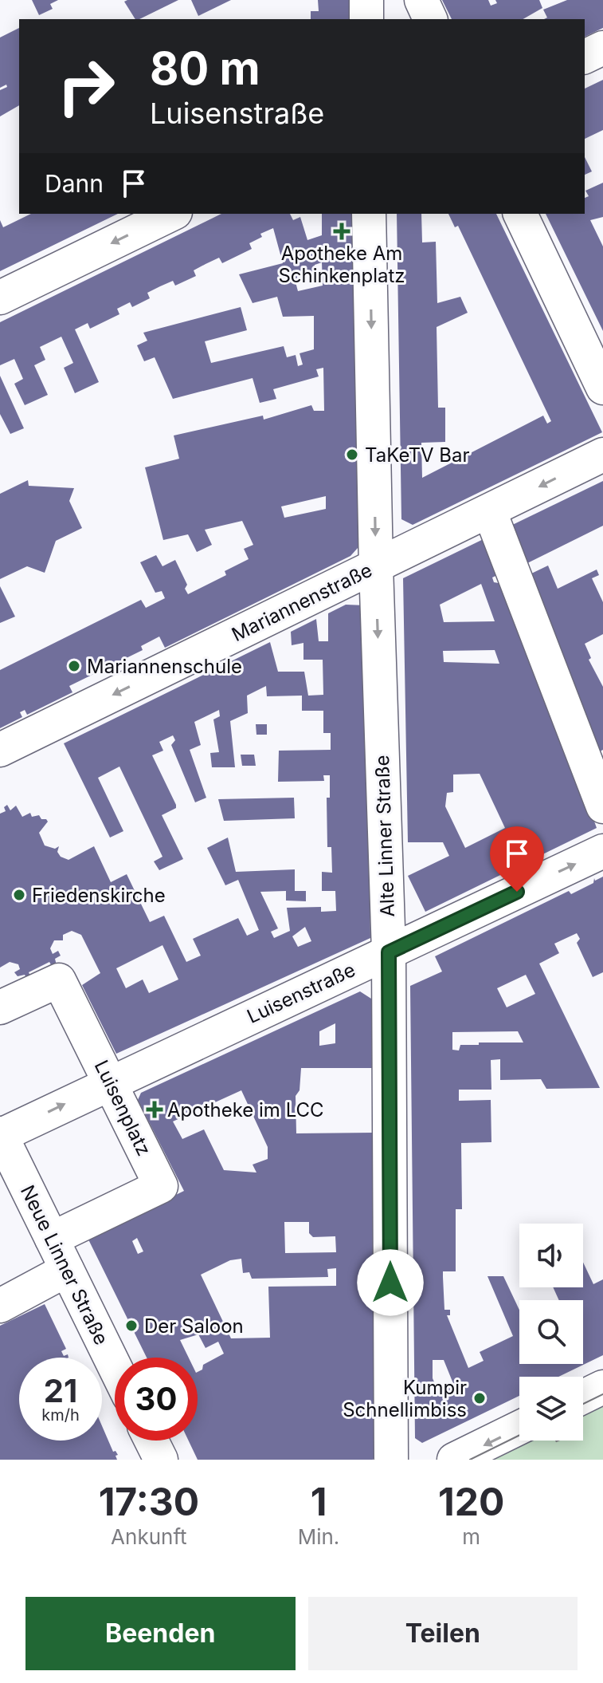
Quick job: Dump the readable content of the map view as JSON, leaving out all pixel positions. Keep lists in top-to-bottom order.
{
  "streets": {
    "street": [
      "Mariannenstraße",
      "Alte Linner Straße",
      "Luisenstraße",
      "Luisenplatz",
      "Neue Linner Straße"
    ]
  },
  "crossings": [
    ["Mariannenstraße", "Alte Linner Straße"],
    ["Alte Linner Straße", "Luisenstraße"],
    ["Luisenstraße", "Luisenplatz"],
    ["Luisenstraße", "Neue Linner Straße"],
    ["Luisenplatz", "Neue Linner Straße"]
  ],
  "one_way": ["Mariannenstraße", "Luisenstraße"],
  "places": {
    "health": ["Apotheke Am Schinkenplatz", "Apotheke im LCC"],
    "other": [
      "TaKeTV Bar",
      "Mariannenschule",
      "Friedenskirche",
      "Der Saloon",
      "Kumpir Schnellimbiss"
    ]
  },
  "page": {
    "turn": ["80 m", "Luisenstraße"],
    "then": "Dann",
    "speed": "21 km/h",
    "limit": "30",
    "eta": [
      "17:30",
      "Ankunft",
      "1",
      "Min.",
      "120",
      "m"
    ],
    "buttons": ["Beenden", "Teilen"]
  }
}
